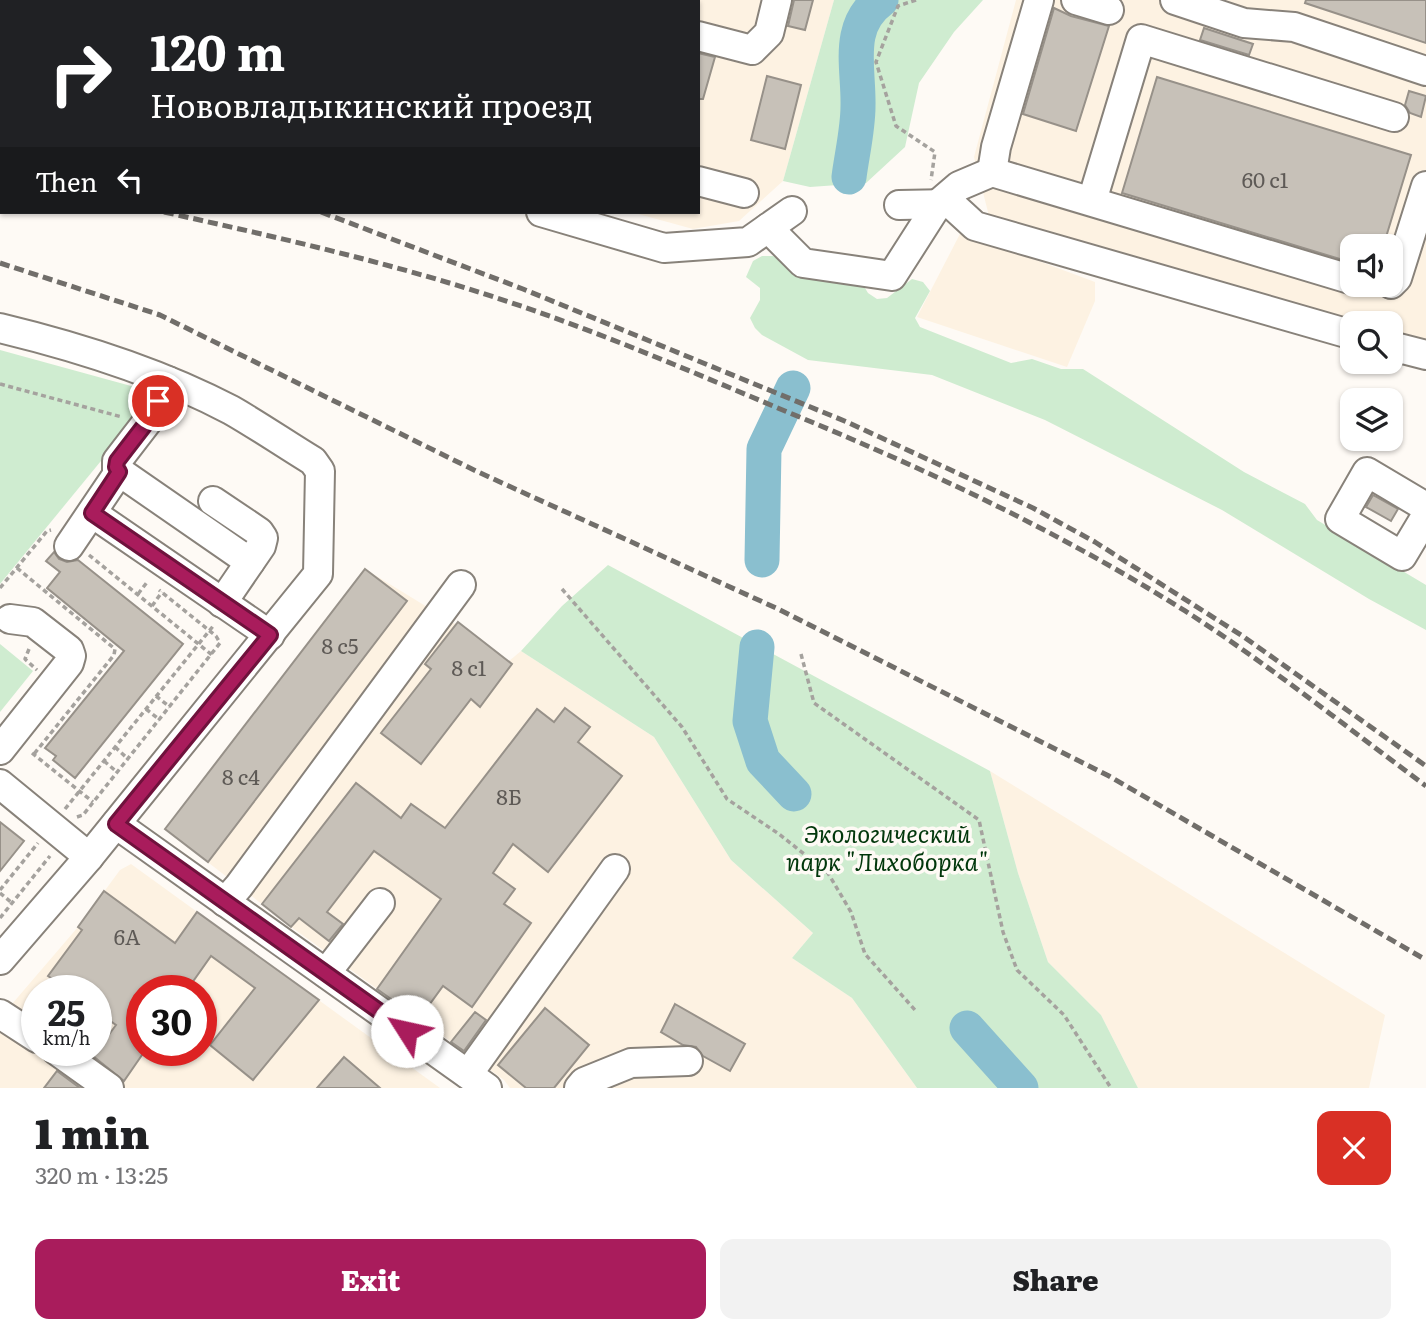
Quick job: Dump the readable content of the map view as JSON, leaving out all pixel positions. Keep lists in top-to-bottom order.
{
  "parks": ["Экологический парк \"Лихоборка\""],
  "house_numbers": [
    "60 с1",
    "8 с5",
    "8 с1",
    "8 с4",
    "8Б",
    "6А"
  ],
  "page": {
    "turn": ["120 m", "Нововладыкинский проезд"],
    "then": "Then",
    "speed": "25 km/h",
    "limit": "30",
    "heading": ["1 min", "320 m · 13:25"],
    "buttons": ["Exit", "Share"]
  }
}
